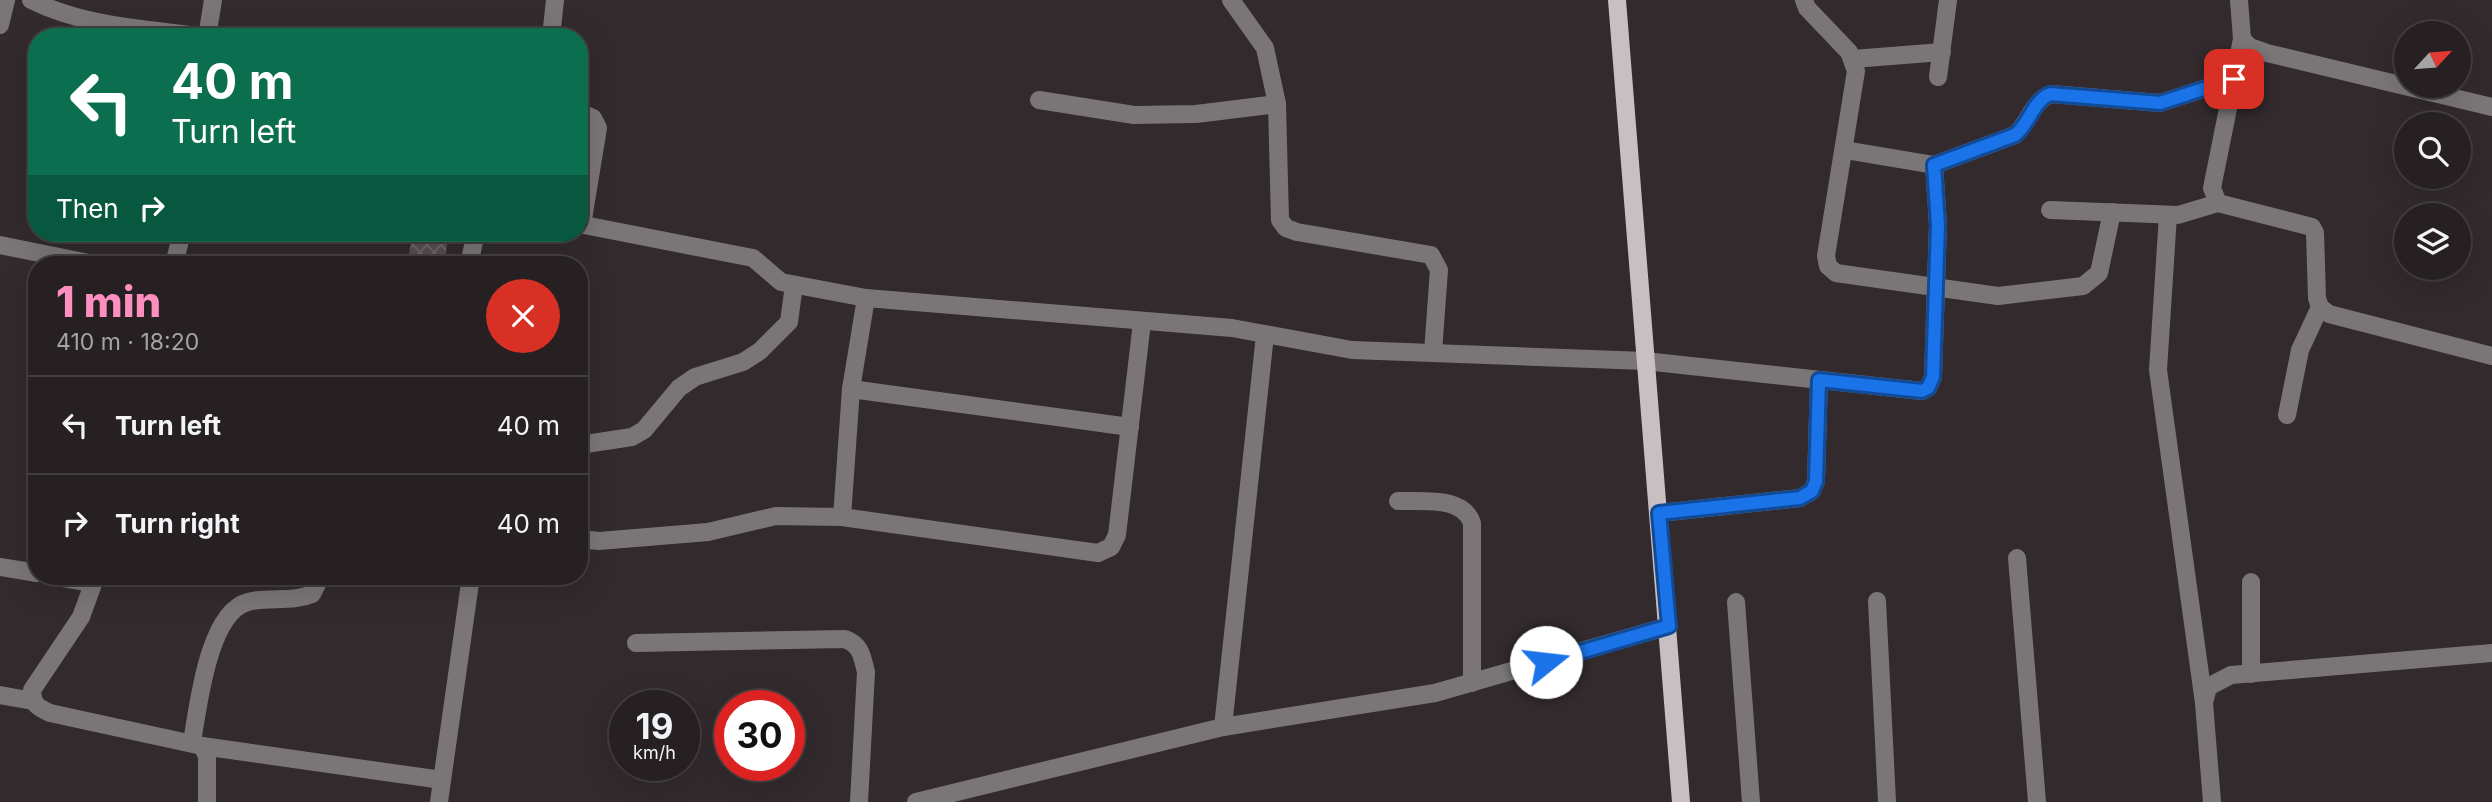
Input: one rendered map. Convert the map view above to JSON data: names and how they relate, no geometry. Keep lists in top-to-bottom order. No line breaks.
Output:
{"north":"top right","page":{"turn":["40 m","Turn left"],"then":"Then","heading":["1 min","410 m · 18:20"],"list":[{"name":"Turn left","value":"40 m"},{"name":"Turn right","value":"40 m"}],"speed":"19 km/h","limit":"30"}}
